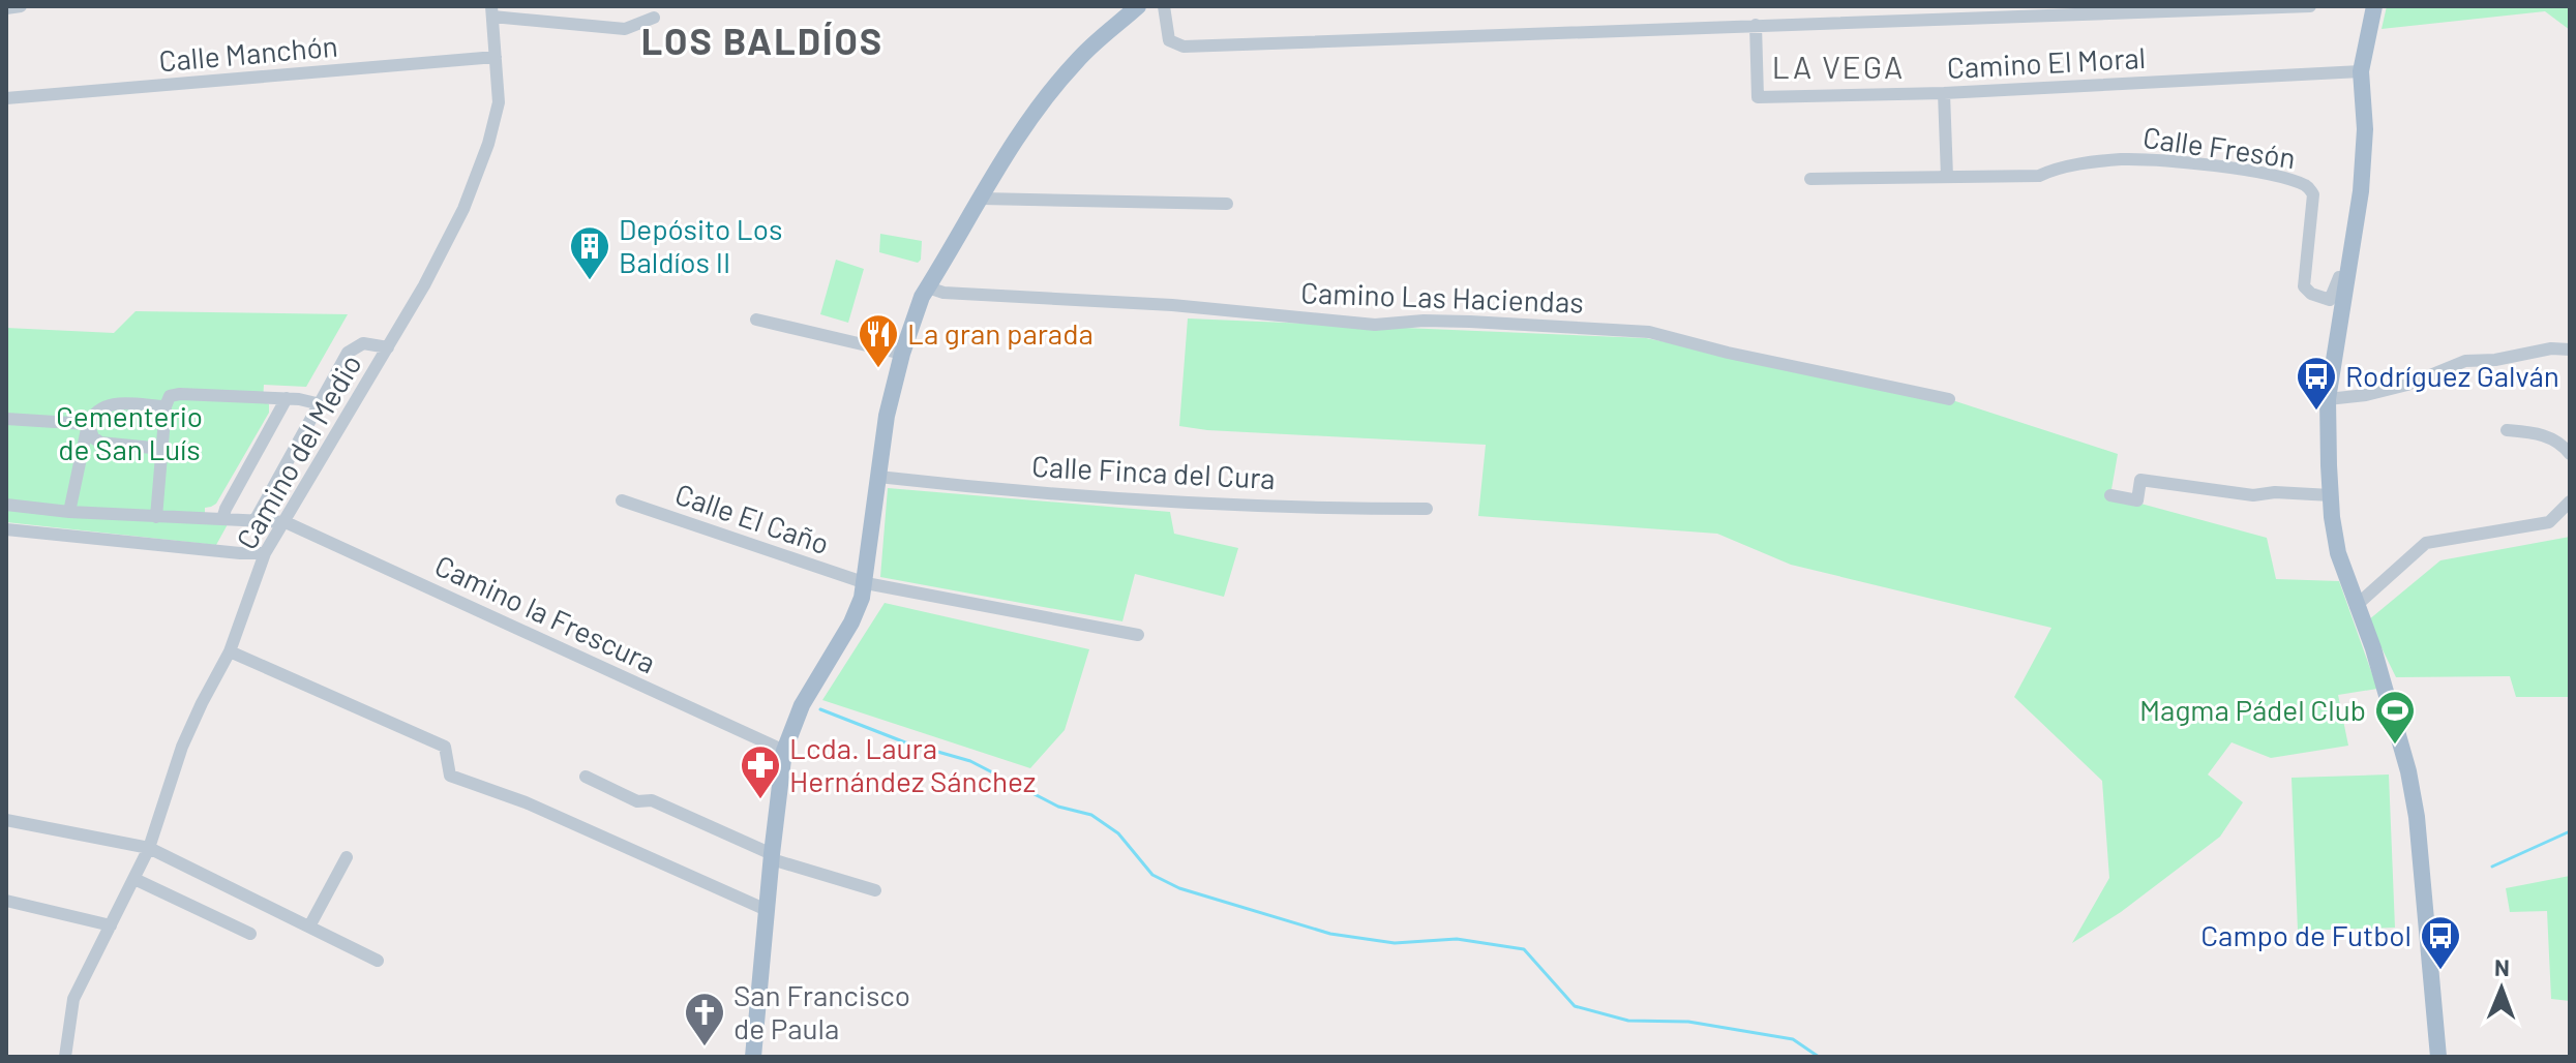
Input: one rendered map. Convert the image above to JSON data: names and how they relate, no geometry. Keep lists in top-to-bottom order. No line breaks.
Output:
{"streets":{"street":["Calle Manchón","Camino El Moral","Calle Fresón","Camino Las Haciendas","Camino del Medio","Calle Finca del Cura","Calle El Caño","Camino la Frescura"]},"crossings":[["Calle Manchón","Camino del Medio"],["Camino del Medio","Camino la Frescura"]],"districts":["LOS BALDÍOS","LA VEGA"],"parks":["Cementerio de San Luís"],"places":{"building":["Depósito Los Baldíos II"],"restaurant":["La gran parada"],"bus stop":["Rodríguez Galván","Campo de Futbol"],"sports":["Magma Pádel Club"],"pharmacy":["Lcda. Laura Hernández Sánchez"],"church":["San Francisco de Paula"]},"north":"top"}
